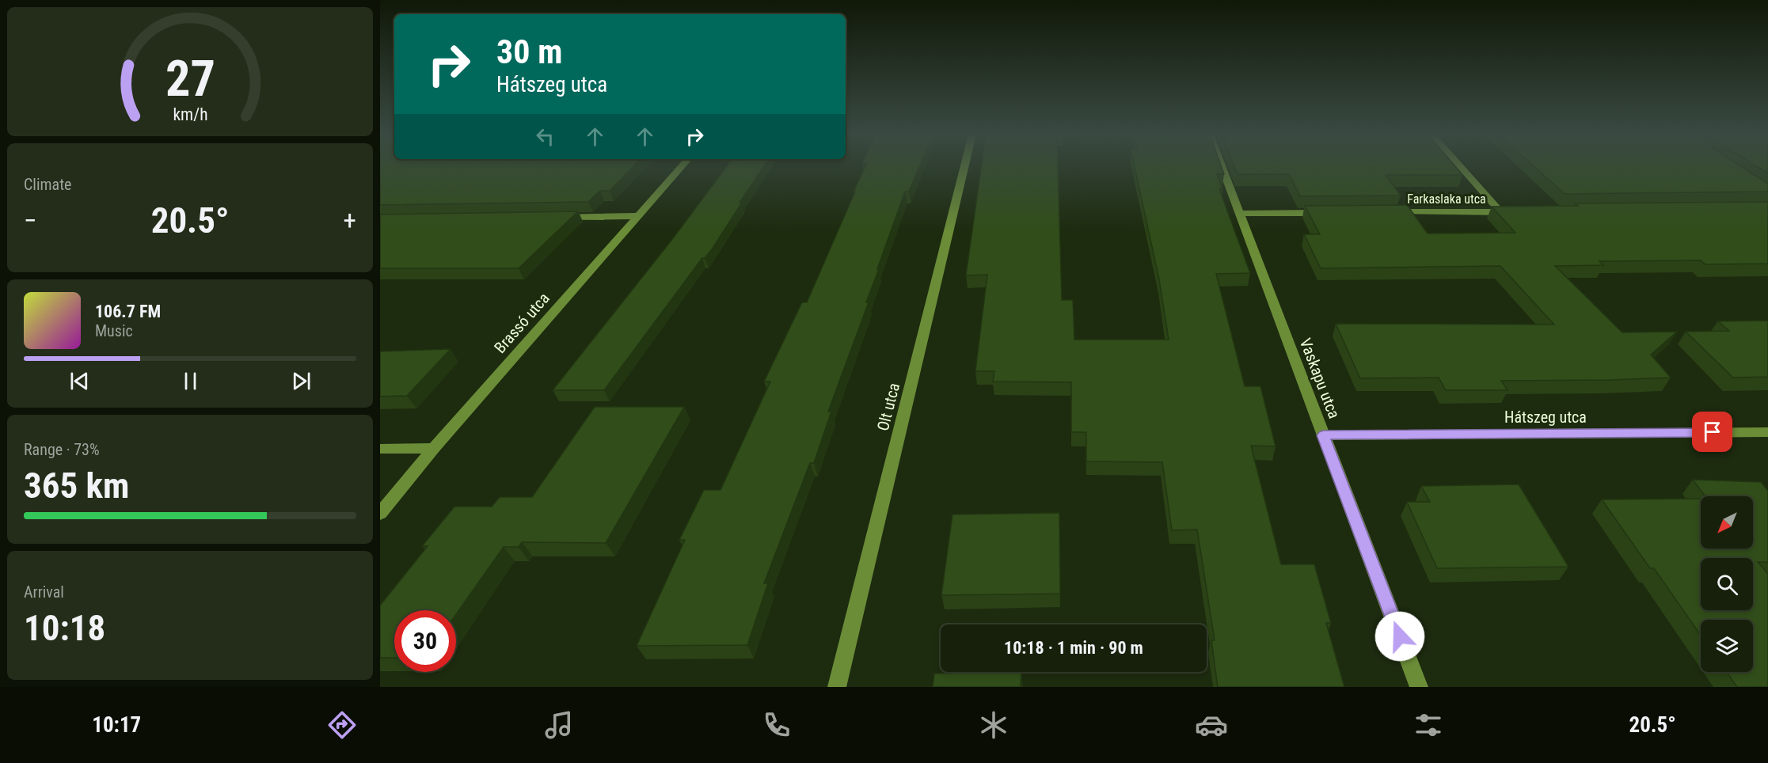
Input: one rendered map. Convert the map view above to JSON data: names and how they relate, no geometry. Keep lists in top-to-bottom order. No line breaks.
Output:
{"streets":{"street":["Farkaslaka utca","Brassó utca","Vaskapu utca","Olt utca","Hátszeg utca"]},"crossings":[["Vaskapu utca","Hátszeg utca"]],"north":"bottom left","page":{"turn":["30 m","Hátszeg utca"],"tile":["Climate",["Range · 73%","365 km"],["Arrival","10:18"]],"heat":["−","20.5°","+"],"song":["106.7 FM","Music"],"limit":"30","trip":"10:18 · 1 min · 90 m","tabs":["10:17","20.5°"],"gauge":["27","km/h"]}}
